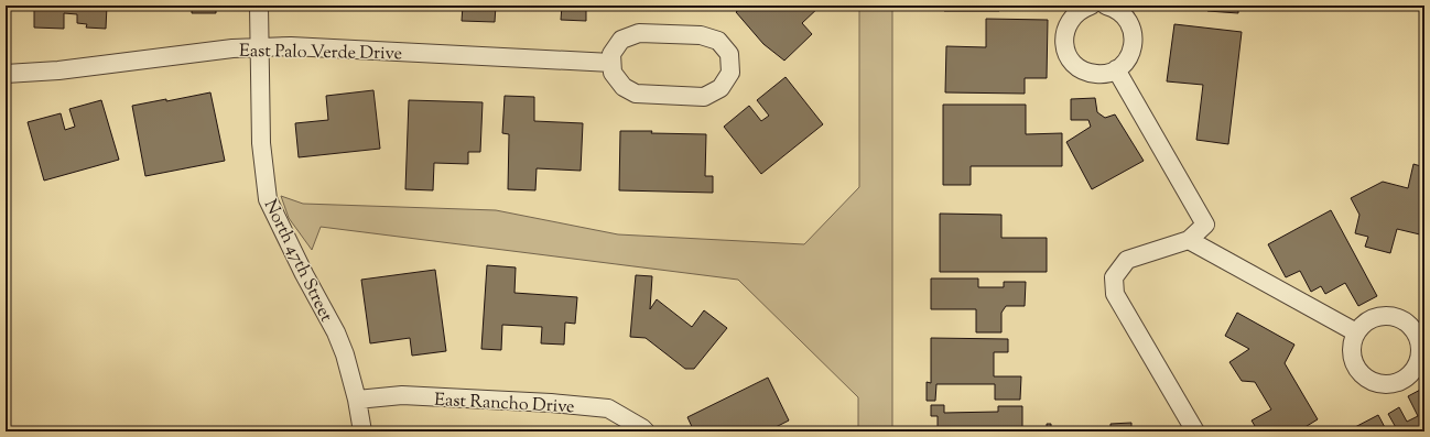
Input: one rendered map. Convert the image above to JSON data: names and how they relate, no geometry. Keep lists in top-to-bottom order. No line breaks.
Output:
{"streets":{"street":["East Palo Verde Drive","North 47th Street","East Rancho Drive"]},"crossings":[["East Palo Verde Drive","North 47th Street"],["North 47th Street","East Rancho Drive"]]}
